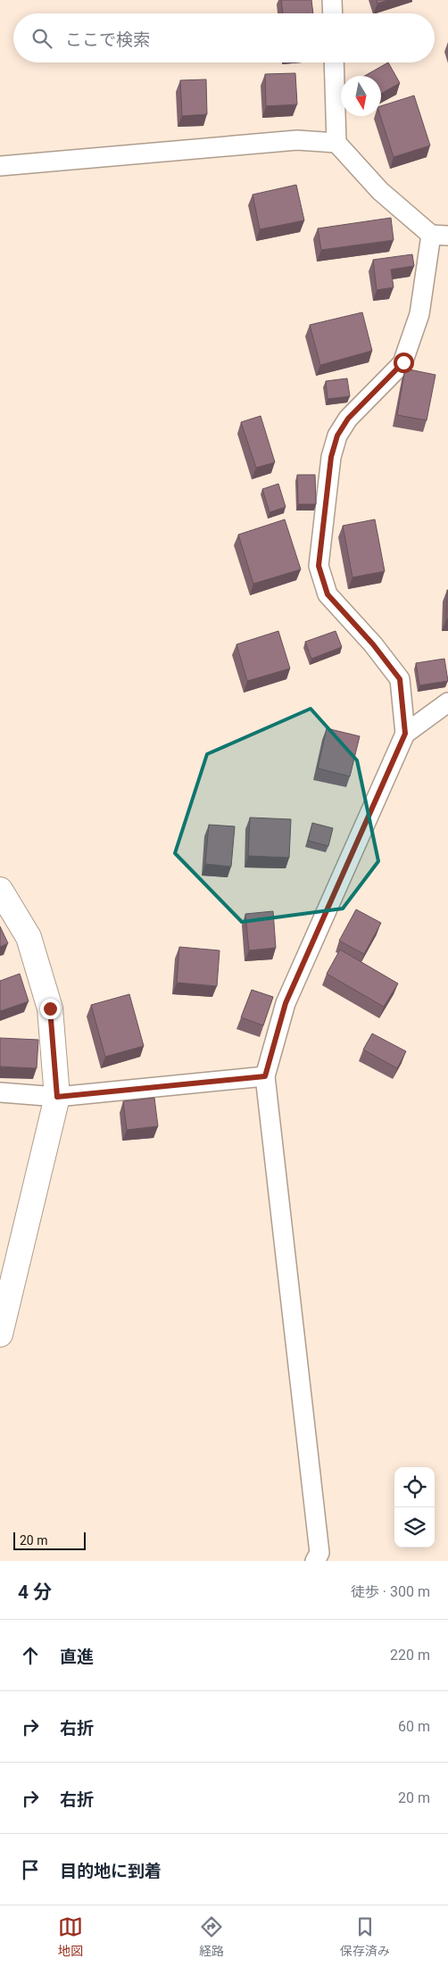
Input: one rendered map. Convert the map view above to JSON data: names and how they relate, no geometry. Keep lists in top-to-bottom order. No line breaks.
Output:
{"scale_bar":"20 m","north":"bottom","page":{"search":"ここで検索","scale":"20 m","heading":["4 分","徒歩 · 300 m"],"list":[["直進","220 m"],["右折","60 m"],["右折","20 m"],"目的地に到着"],"nav":["地図","経路","保存済み"]}}
